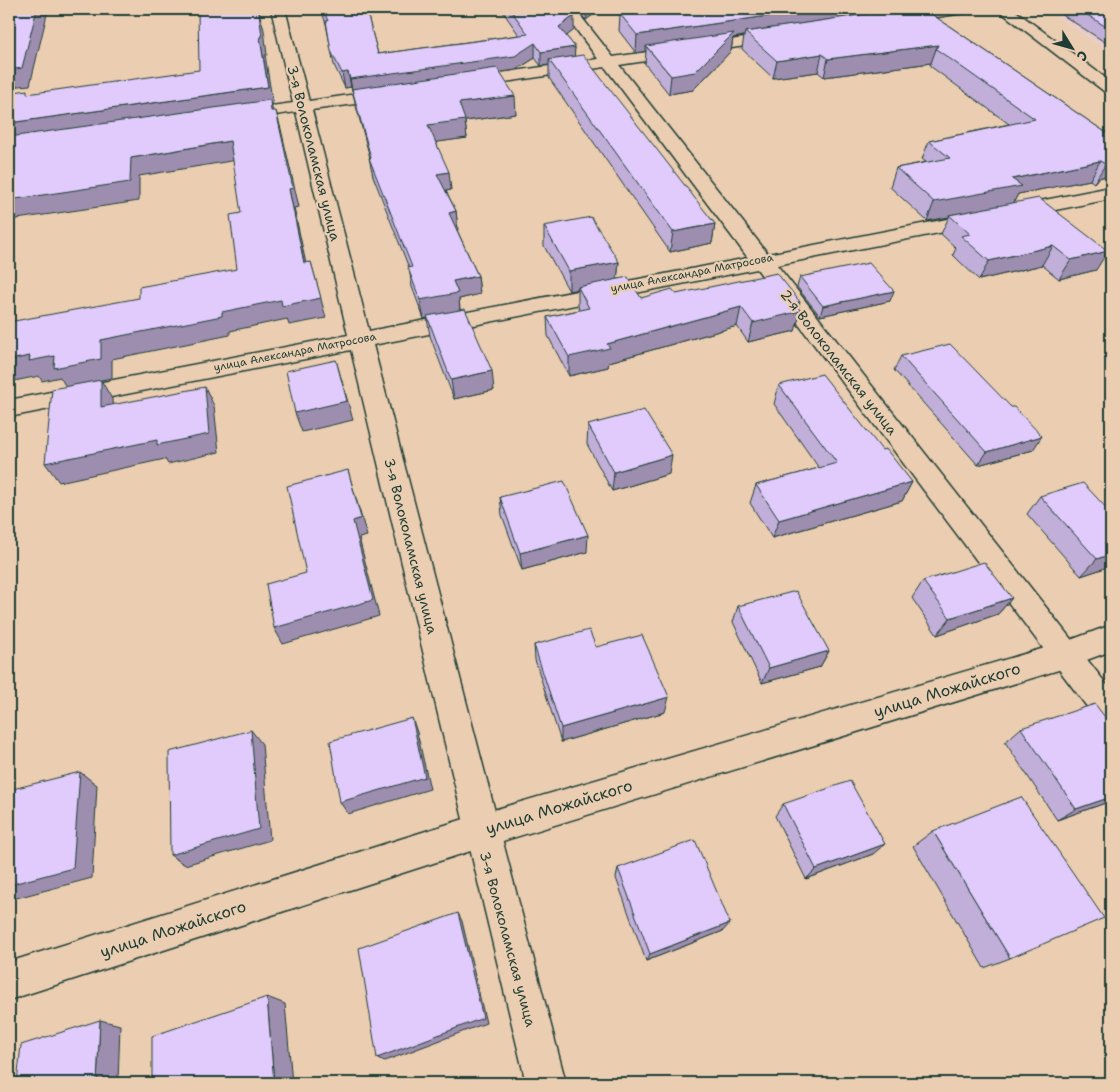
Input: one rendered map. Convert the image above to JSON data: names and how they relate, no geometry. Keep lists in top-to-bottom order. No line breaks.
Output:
{"streets":{"street":["3-я Волоколамская улица","улица Александра Матросова","2-я Волоколамская улица","улица Можайского"]},"crossings":[["3-я Волоколамская улица","улица Александра Матросова"],["3-я Волоколамская улица","улица Можайского"],["улица Александра Матросова","2-я Волоколамская улица"],["2-я Волоколамская улица","улица Можайского"]],"north":"bottom right"}
